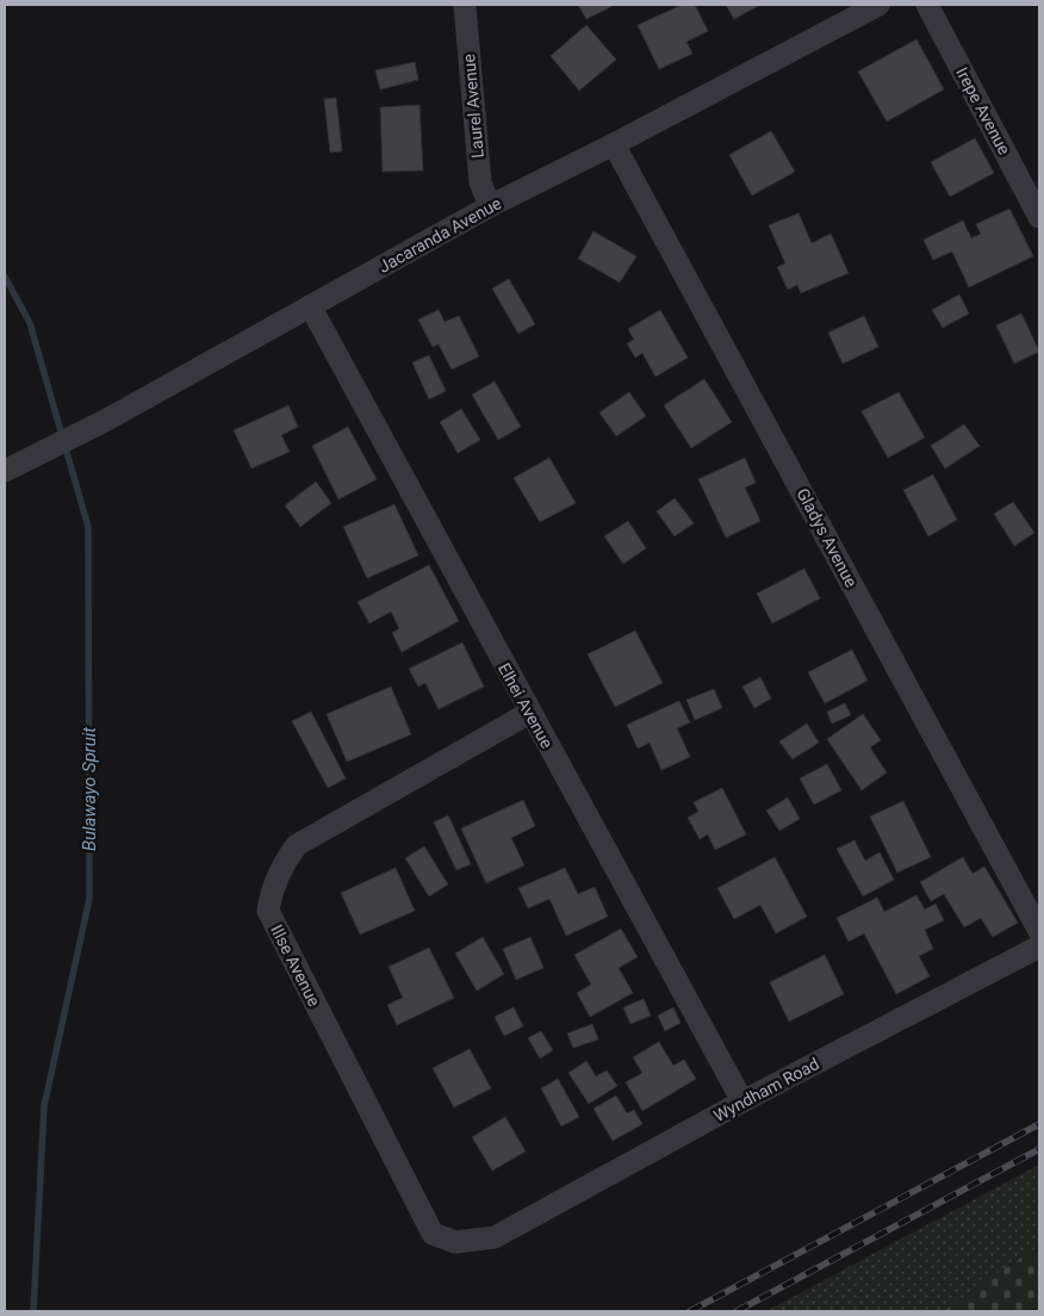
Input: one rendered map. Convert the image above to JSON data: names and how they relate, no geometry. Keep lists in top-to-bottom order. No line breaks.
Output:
{"streets":{"street":["Laurel Avenue","Irepe Avenue","Jacaranda Avenue","Gladys Avenue","Elhei Avenue","Illse Avenue","Wyndham Road"]},"crossings":[["Laurel Avenue","Jacaranda Avenue"],["Jacaranda Avenue","Gladys Avenue"],["Jacaranda Avenue","Elhei Avenue"],["Elhei Avenue","Illse Avenue"],["Elhei Avenue","Wyndham Road"],["Illse Avenue","Wyndham Road"]],"water":["Bulawayo Spruit"]}
